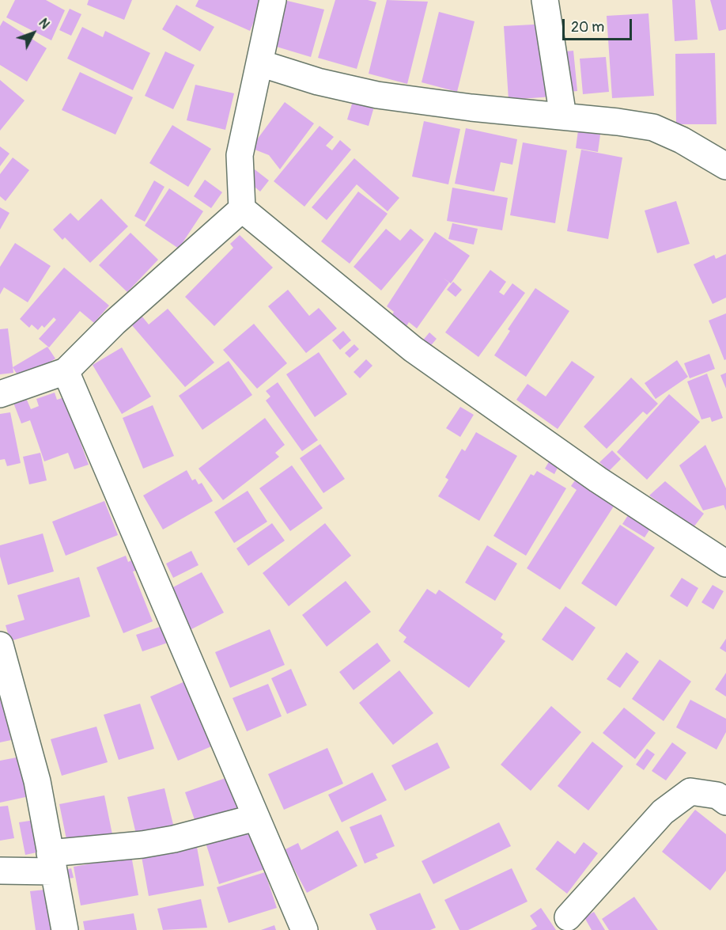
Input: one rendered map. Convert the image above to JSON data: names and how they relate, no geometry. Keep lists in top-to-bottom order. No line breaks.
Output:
{"scale_bar":"20 m","north":"top right"}
